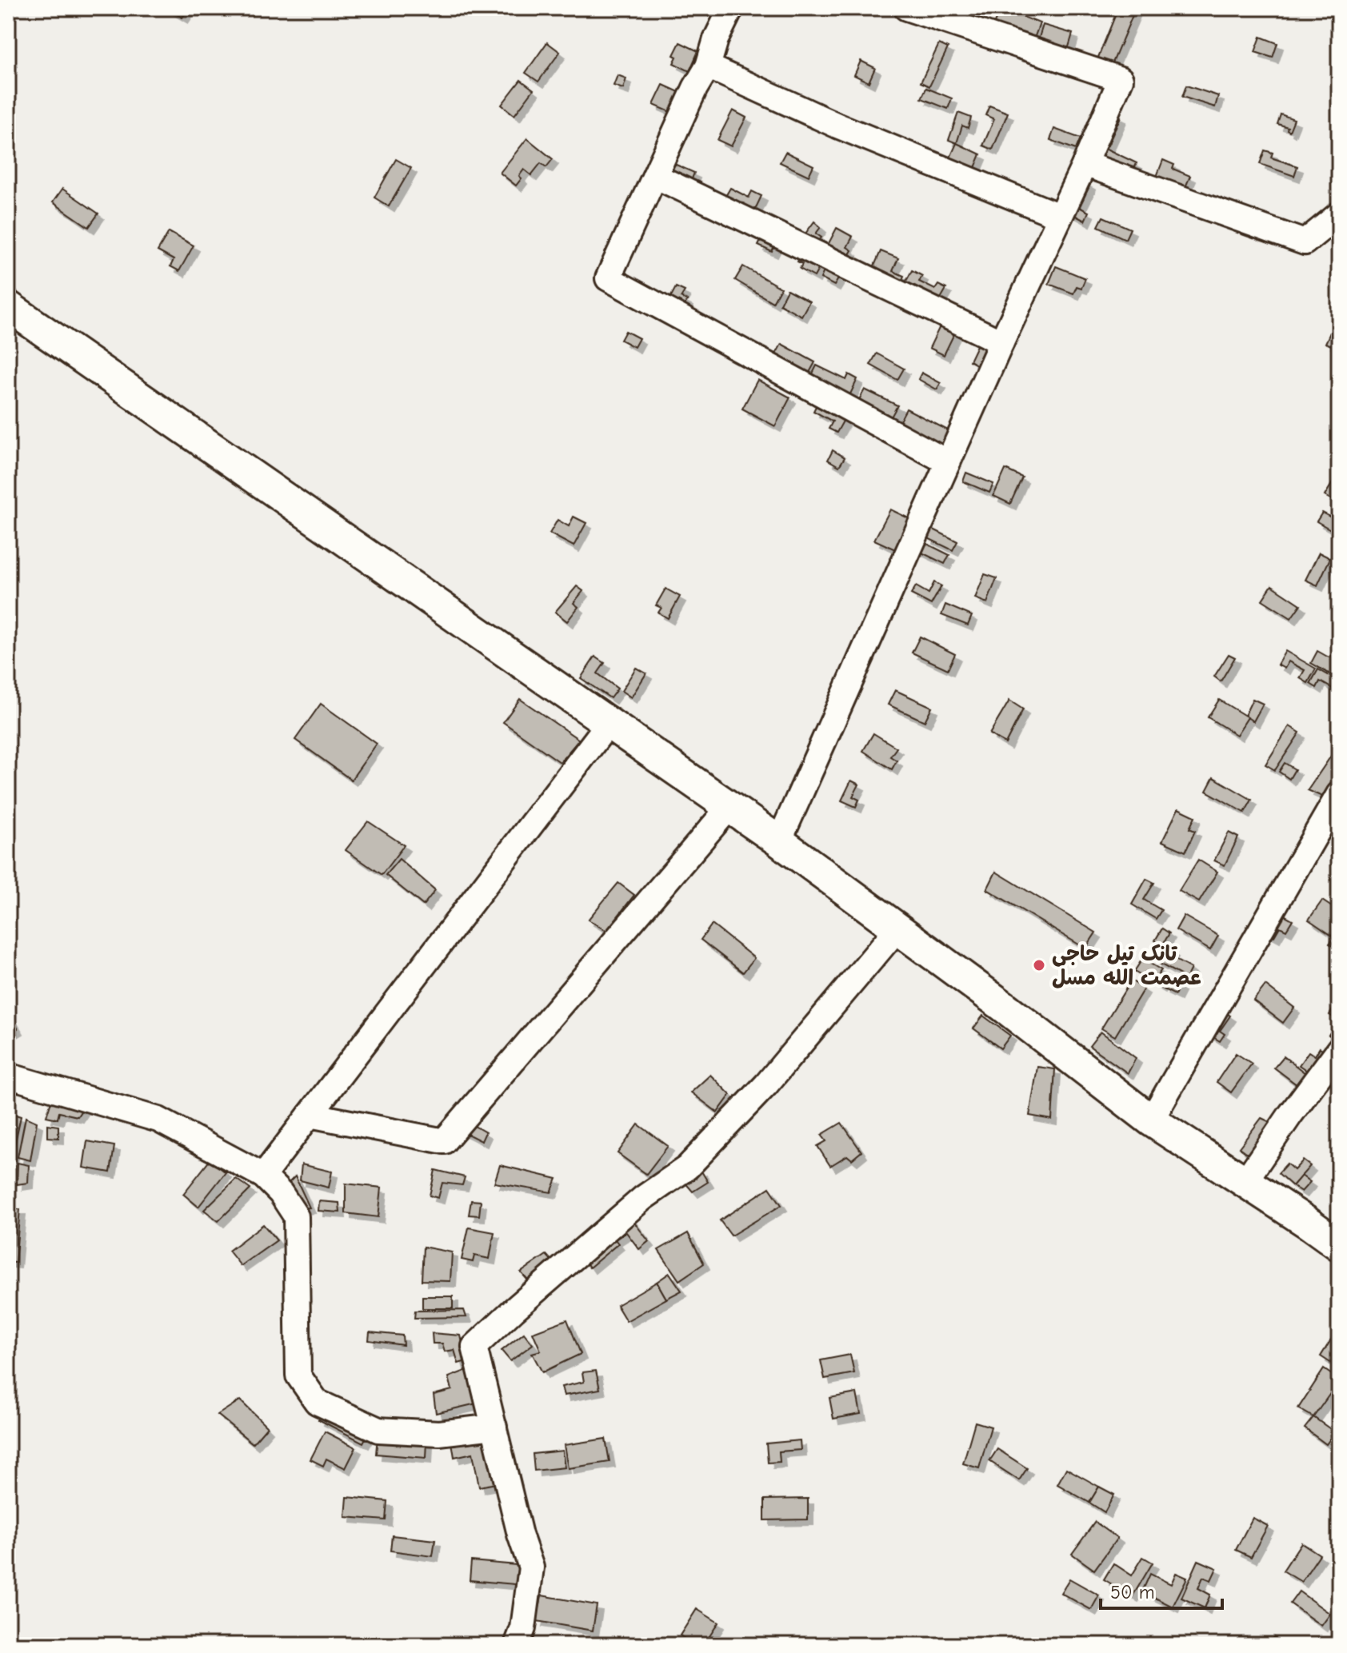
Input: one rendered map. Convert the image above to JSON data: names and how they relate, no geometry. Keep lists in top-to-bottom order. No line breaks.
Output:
{"places":["تانک تیل حاجی عصمت الله مسل"],"scale_bar":"50 m"}
